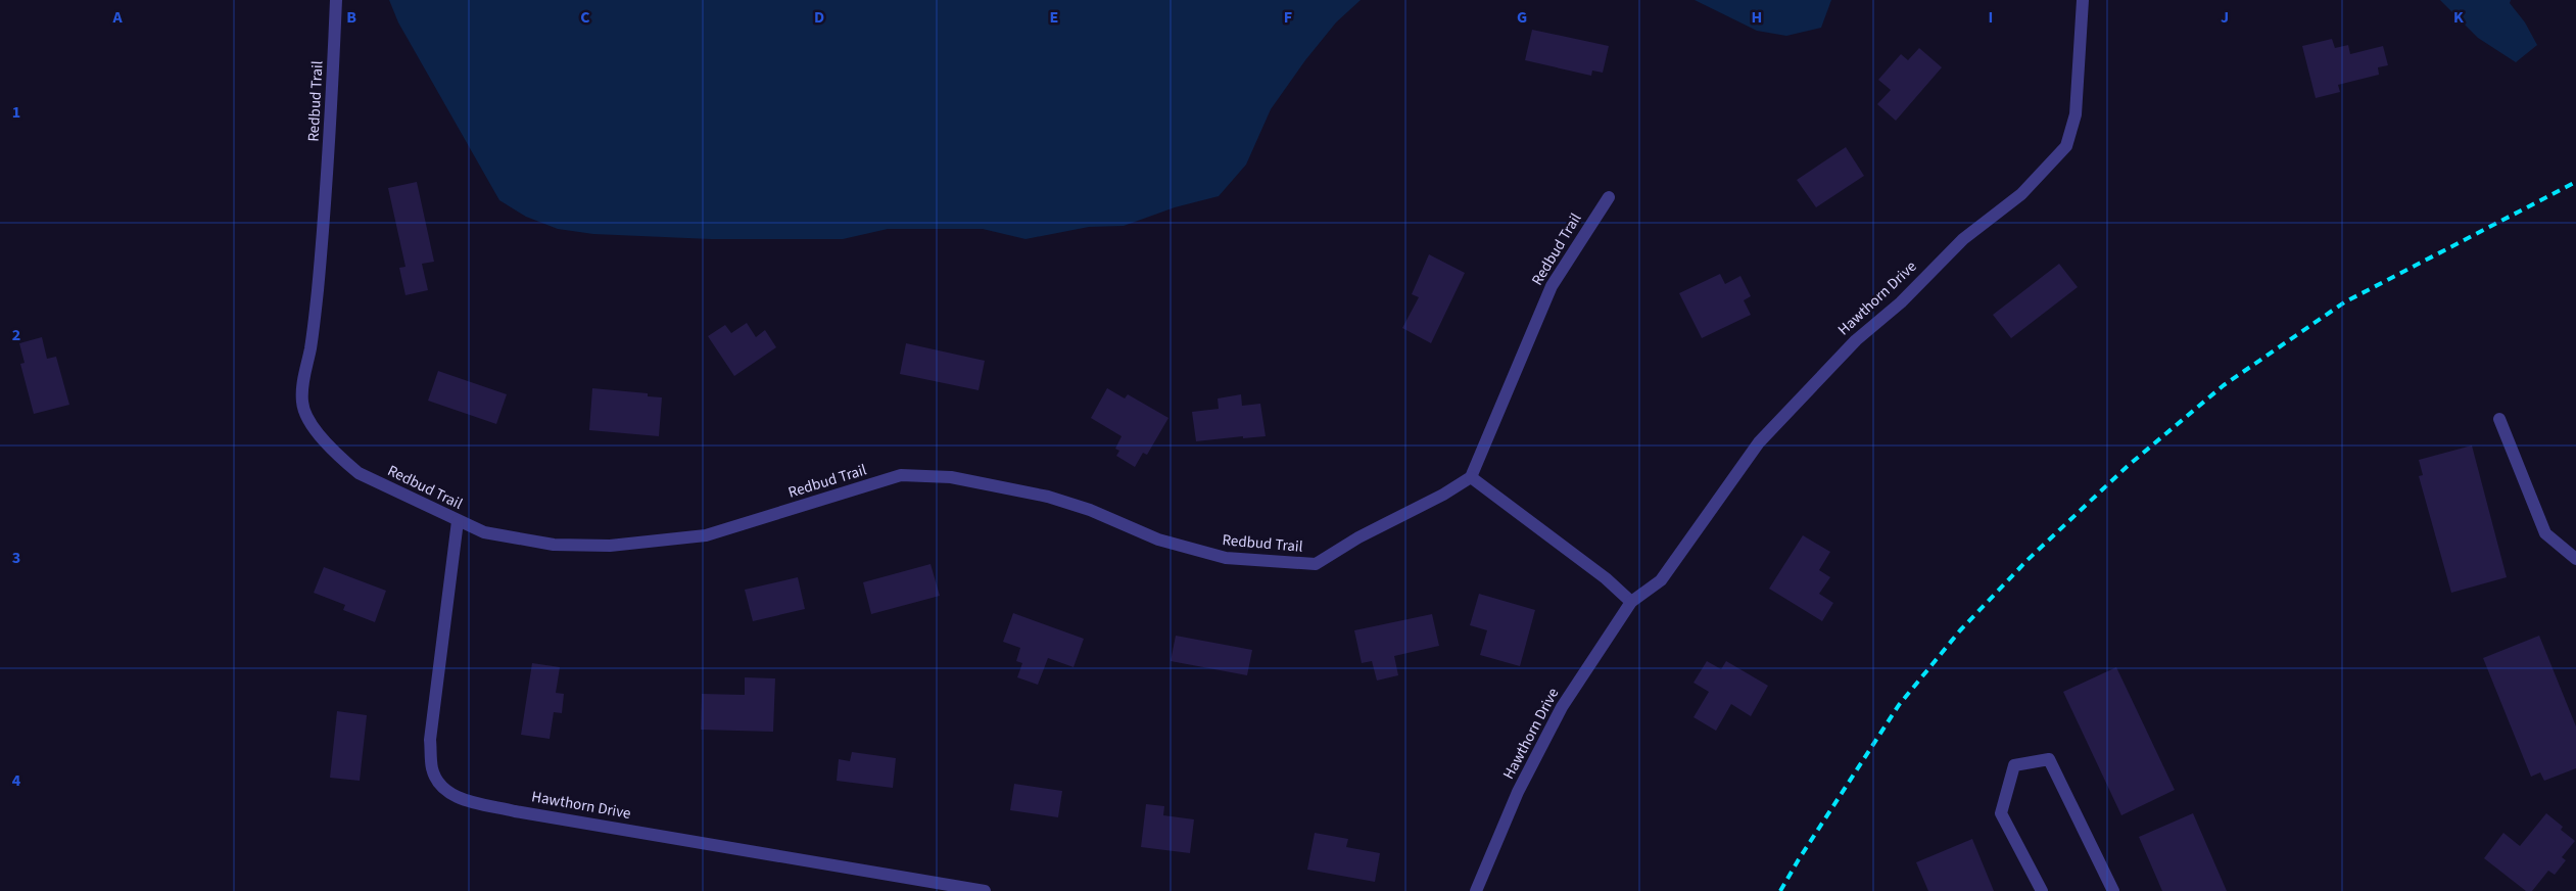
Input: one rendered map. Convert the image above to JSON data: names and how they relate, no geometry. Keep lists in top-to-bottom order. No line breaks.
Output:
{"streets":{"street":["Redbud Trail","Hawthorn Drive"]},"crossings":[["Redbud Trail","Hawthorn Drive"]],"grid":{"columns":["A","B","C","D","E","F","G","H","I","J","K"],"rows":["1","2","3","4"]}}
